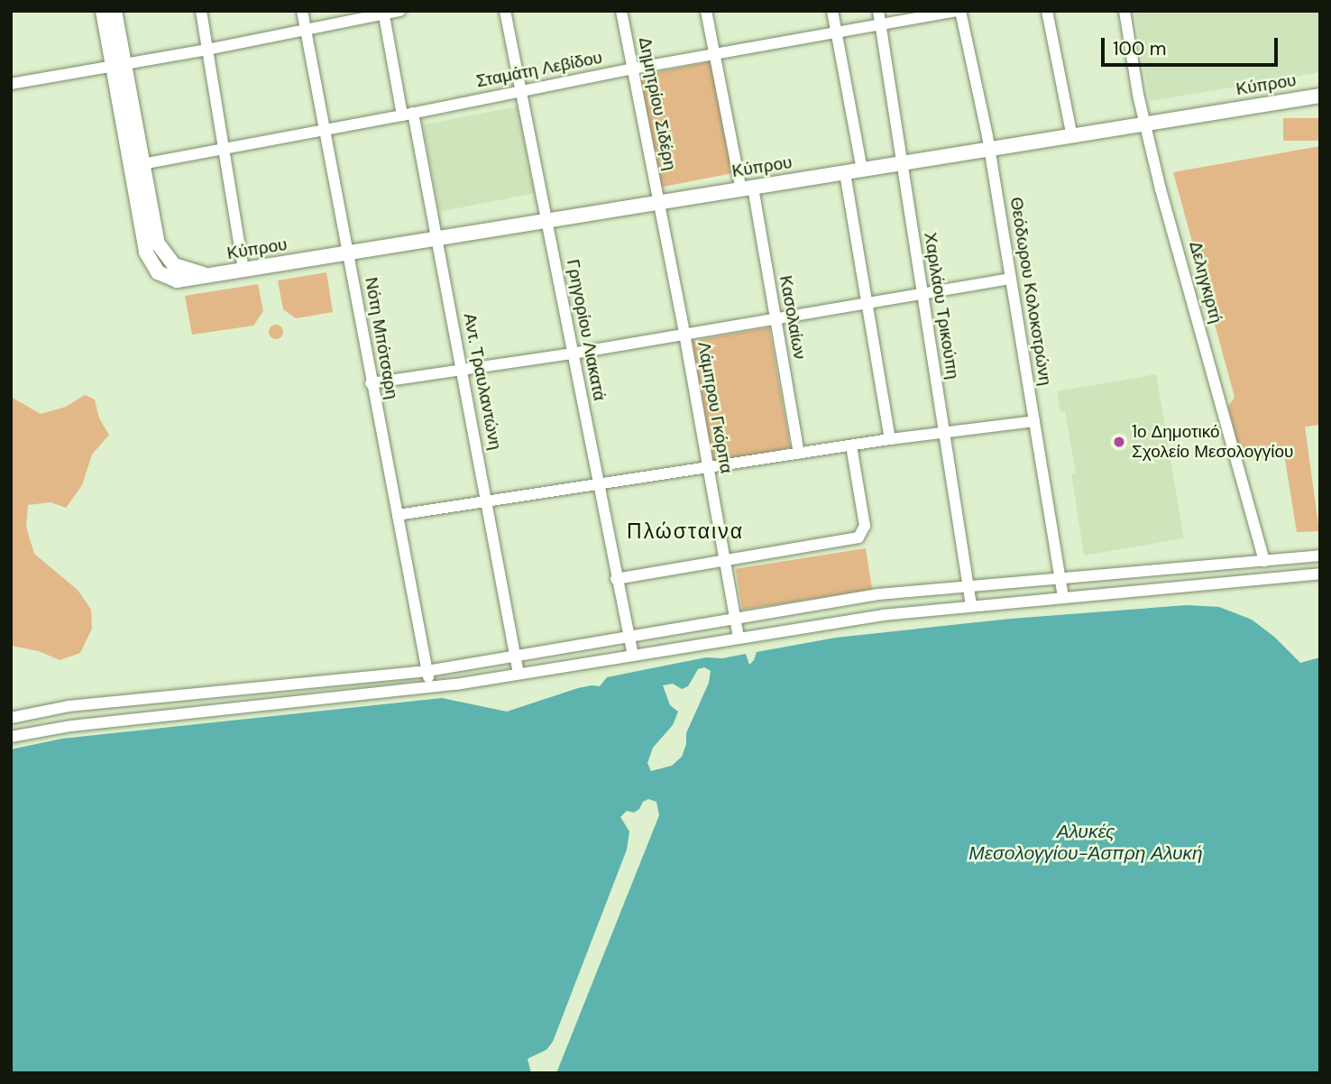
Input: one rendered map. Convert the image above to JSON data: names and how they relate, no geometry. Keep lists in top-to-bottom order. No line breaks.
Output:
{"streets":{"main road":["Κύπρου"],"street":["Σταμάτη Λεβίδου","Δημητρίου Σιδέρη","Δεληγκιρτή","Θεόδωρου Κολοκοτρώνη","Χαριλάου Τρικούπη","Κασολαίων","Γρηγορίου Λιακατά","Νότη Μπότσαρη","Αντ. Τραυλαντώνη","Λάμπρου Γκόρπα"]},"crossings":[["Σταμάτη Λεβίδου","Κύπρου"],["Σταμάτη Λεβίδου","Δημητρίου Σιδέρη"],["Σταμάτη Λεβίδου","Θεόδωρου Κολοκοτρώνη"],["Σταμάτη Λεβίδου","Χαριλάου Τρικούπη"],["Σταμάτη Λεβίδου","Κασολαίων"],["Σταμάτη Λεβίδου","Γρηγορίου Λιακατά"],["Σταμάτη Λεβίδου","Νότη Μπότσαρη"],["Σταμάτη Λεβίδου","Αντ. Τραυλαντώνη"],["Κύπρου","Δημητρίου Σιδέρη"],["Κύπρου","Δεληγκιρτή"],["Κύπρου","Θεόδωρου Κολοκοτρώνη"],["Κύπρου","Χαριλάου Τρικούπη"],["Κύπρου","Κασολαίων"],["Κύπρου","Γρηγορίου Λιακατά"],["Κύπρου","Νότη Μπότσαρη"],["Κύπρου","Αντ. Τραυλαντώνη"],["Κύπρου","Λάμπρου Γκόρπα"],["Δημητρίου Σιδέρη","Λάμπρου Γκόρπα"]],"districts":["Πλώσταινα"],"water":["Αλυκές Μεσολογγίου-Άσπρη Αλυκή"],"places":["1ο Δημοτικό Σχολείο Μεσολογγίου"],"scale_bar":"100 m"}
